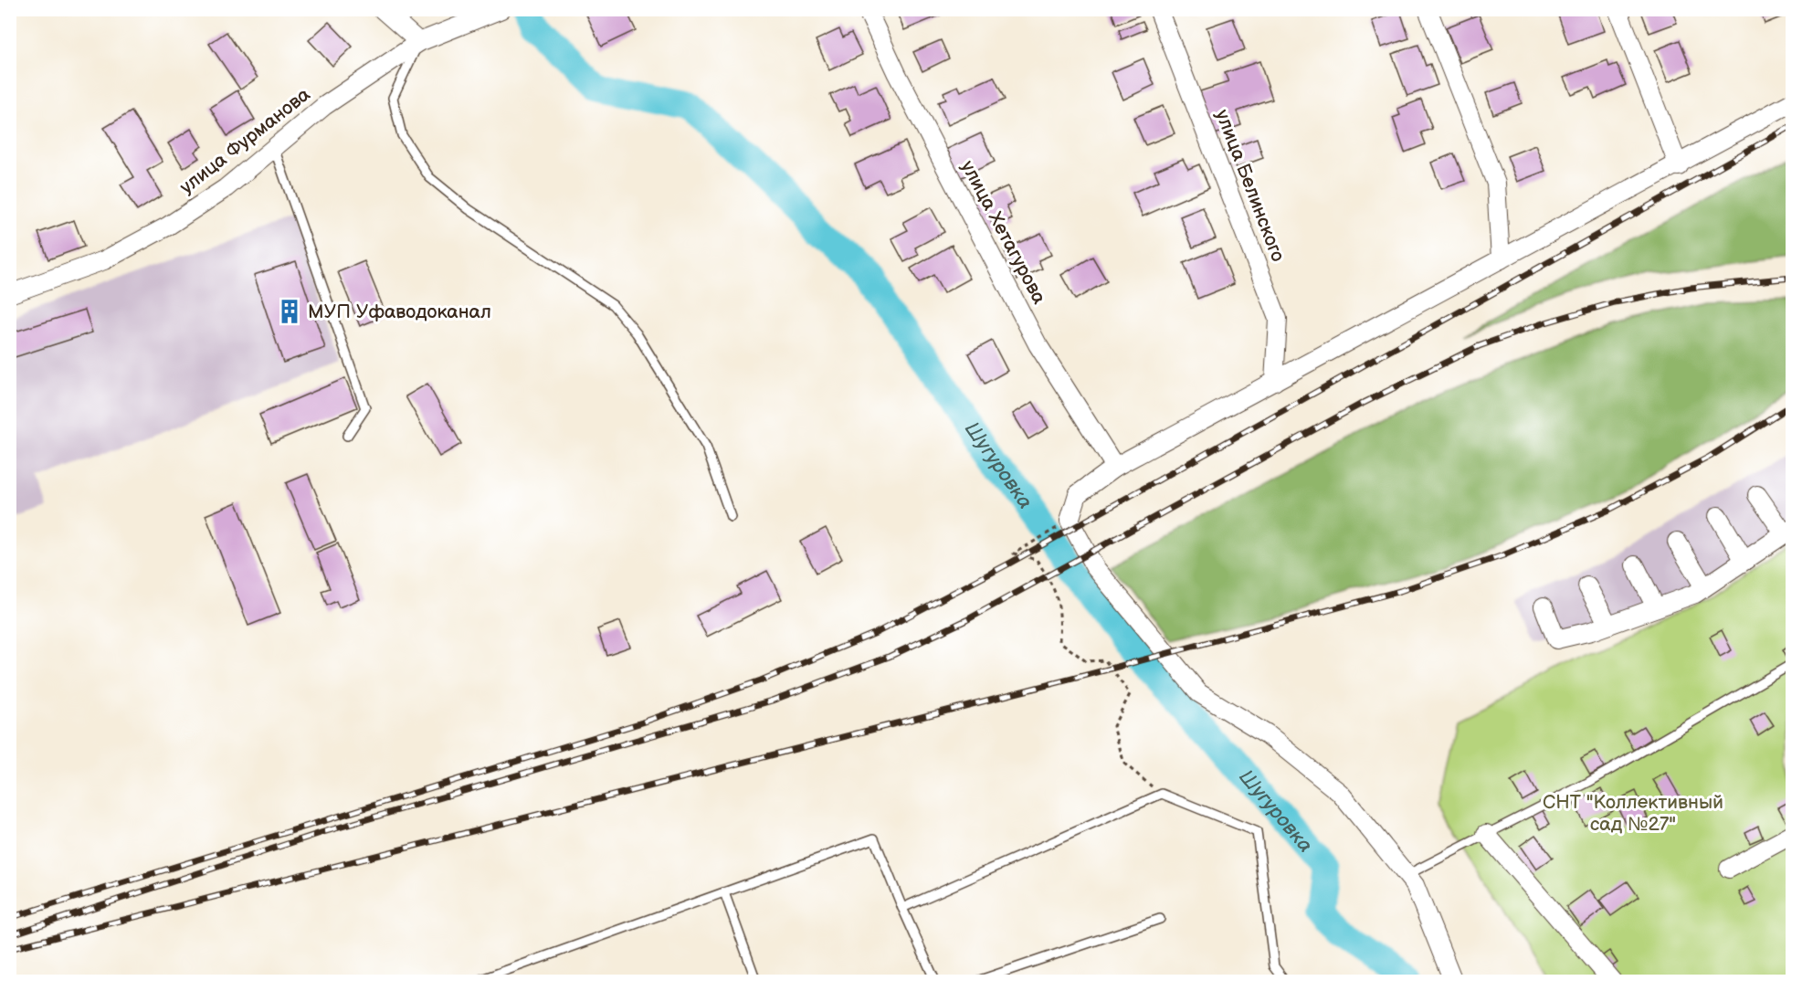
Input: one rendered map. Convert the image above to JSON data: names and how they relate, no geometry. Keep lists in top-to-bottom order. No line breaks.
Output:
{"streets":{"street":["улица Фурманова","улица Белинского","улица Хетагурова"]},"water":["Шугуровка"],"parks":["СНТ \"Коллективный сад №27\""],"places":{"building":["МУП Уфаводоканал"]}}
